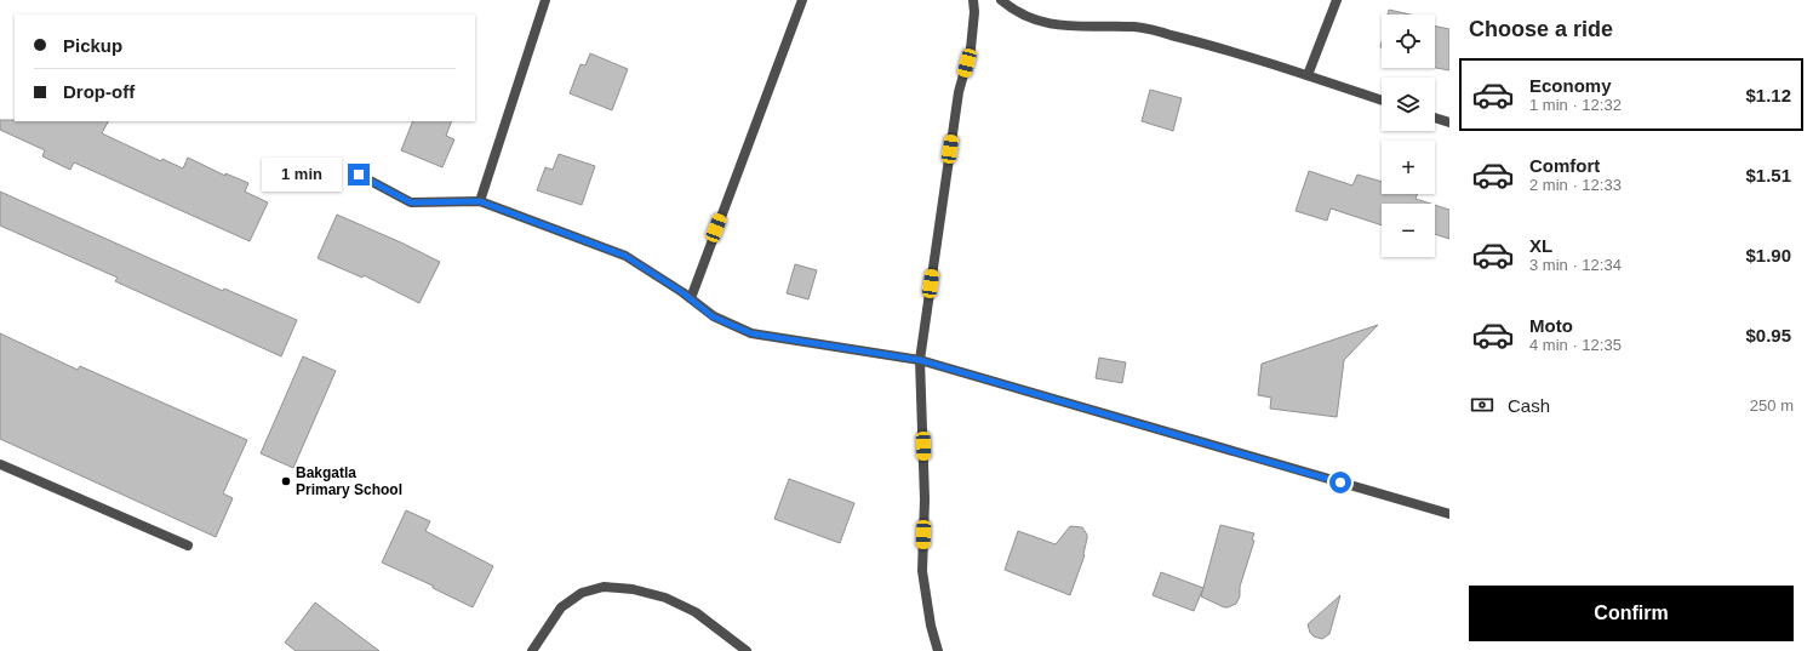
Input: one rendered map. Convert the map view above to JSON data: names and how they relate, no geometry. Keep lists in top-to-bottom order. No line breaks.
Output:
{"places":["Bakgatla Primary School"],"page":{"heading":"Choose a ride","map_buttons":["+","−"],"banner":["Pickup","Drop-off"],"list":[{"name":"Economy","note":"1 min · 12:32","value":"$1.12"},{"name":"Comfort","note":"2 min · 12:33","value":"$1.51"},{"name":"XL","note":"3 min · 12:34","value":"$1.90"},{"name":"Moto","note":"4 min · 12:35","value":"$0.95"}],"bubble":"1 min","pay":["Cash","250 m"],"buttons":"Confirm"}}
